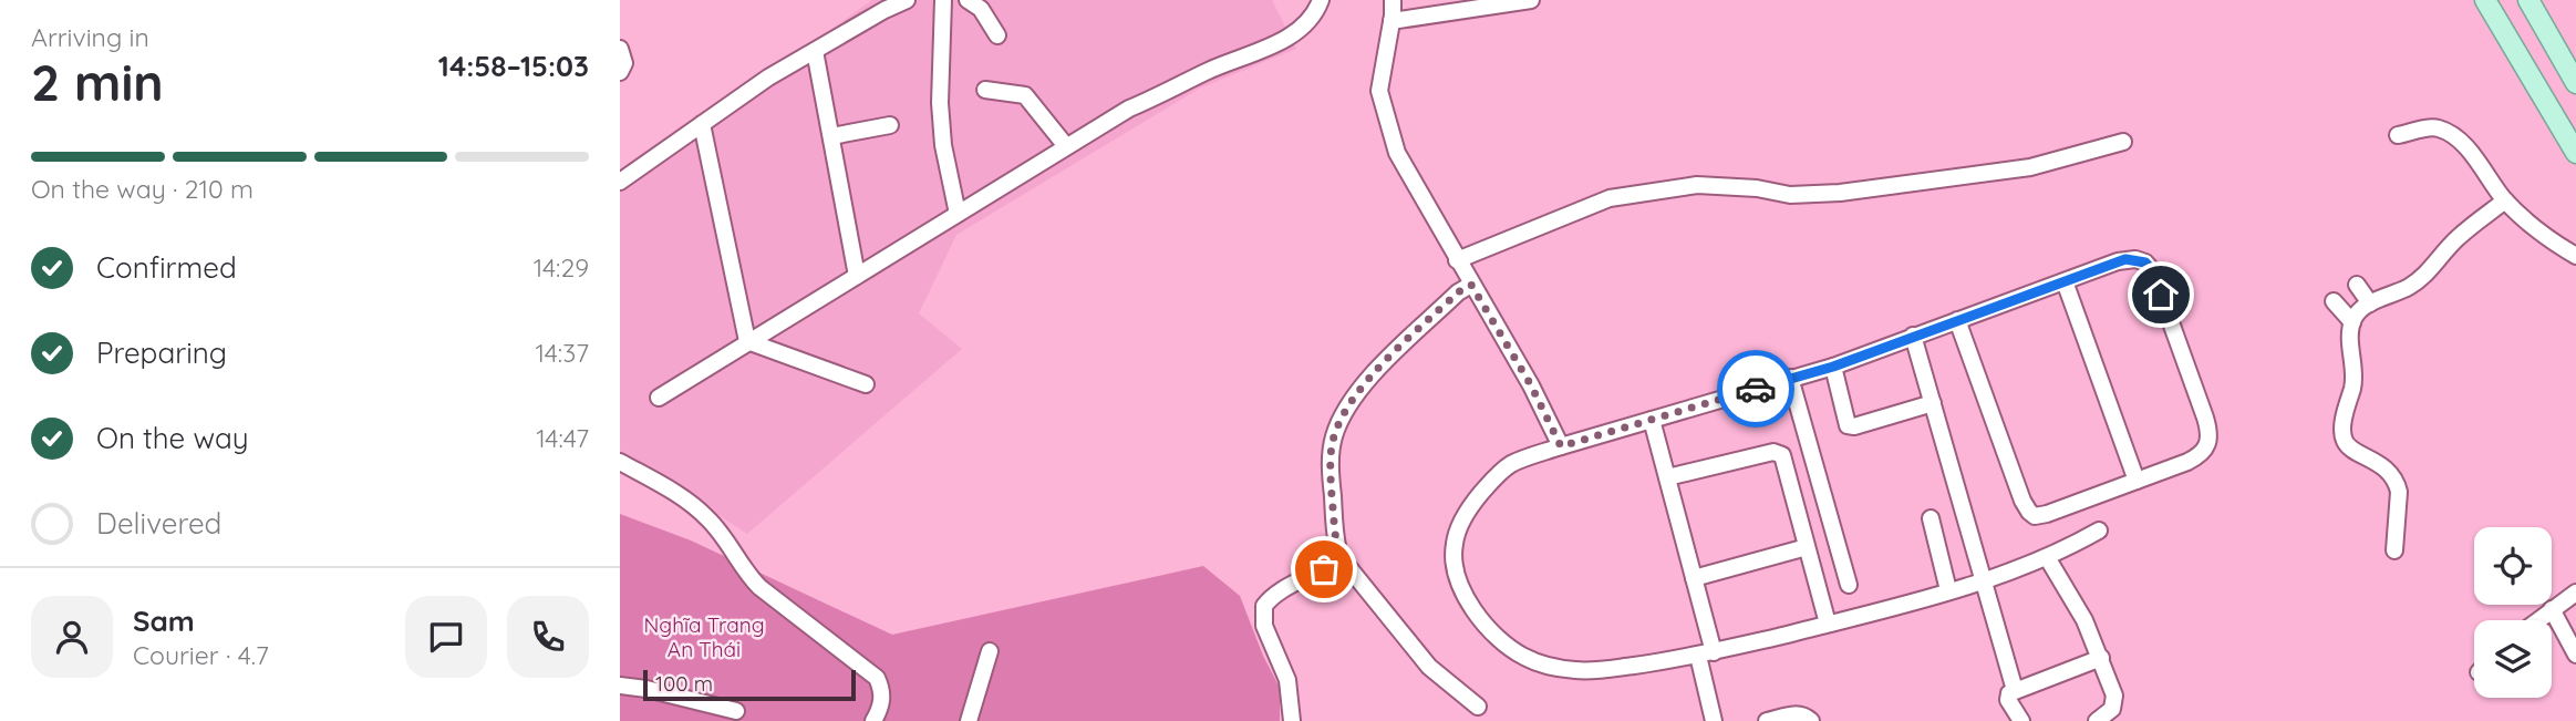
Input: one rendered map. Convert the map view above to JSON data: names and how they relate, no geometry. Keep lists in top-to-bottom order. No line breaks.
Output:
{"parks":["Nghĩa Trang An Thái"],"scale_bar":"100 m","page":{"heading":["2 min","Arriving in","14:58–15:03"],"panel":["Sam","Courier · 4.7"],"bar":"On the way · 210 m","list":[["Confirmed","14:29"],["Preparing","14:37"],["On the way","14:47"],"Delivered"],"scale":"100 m"}}
